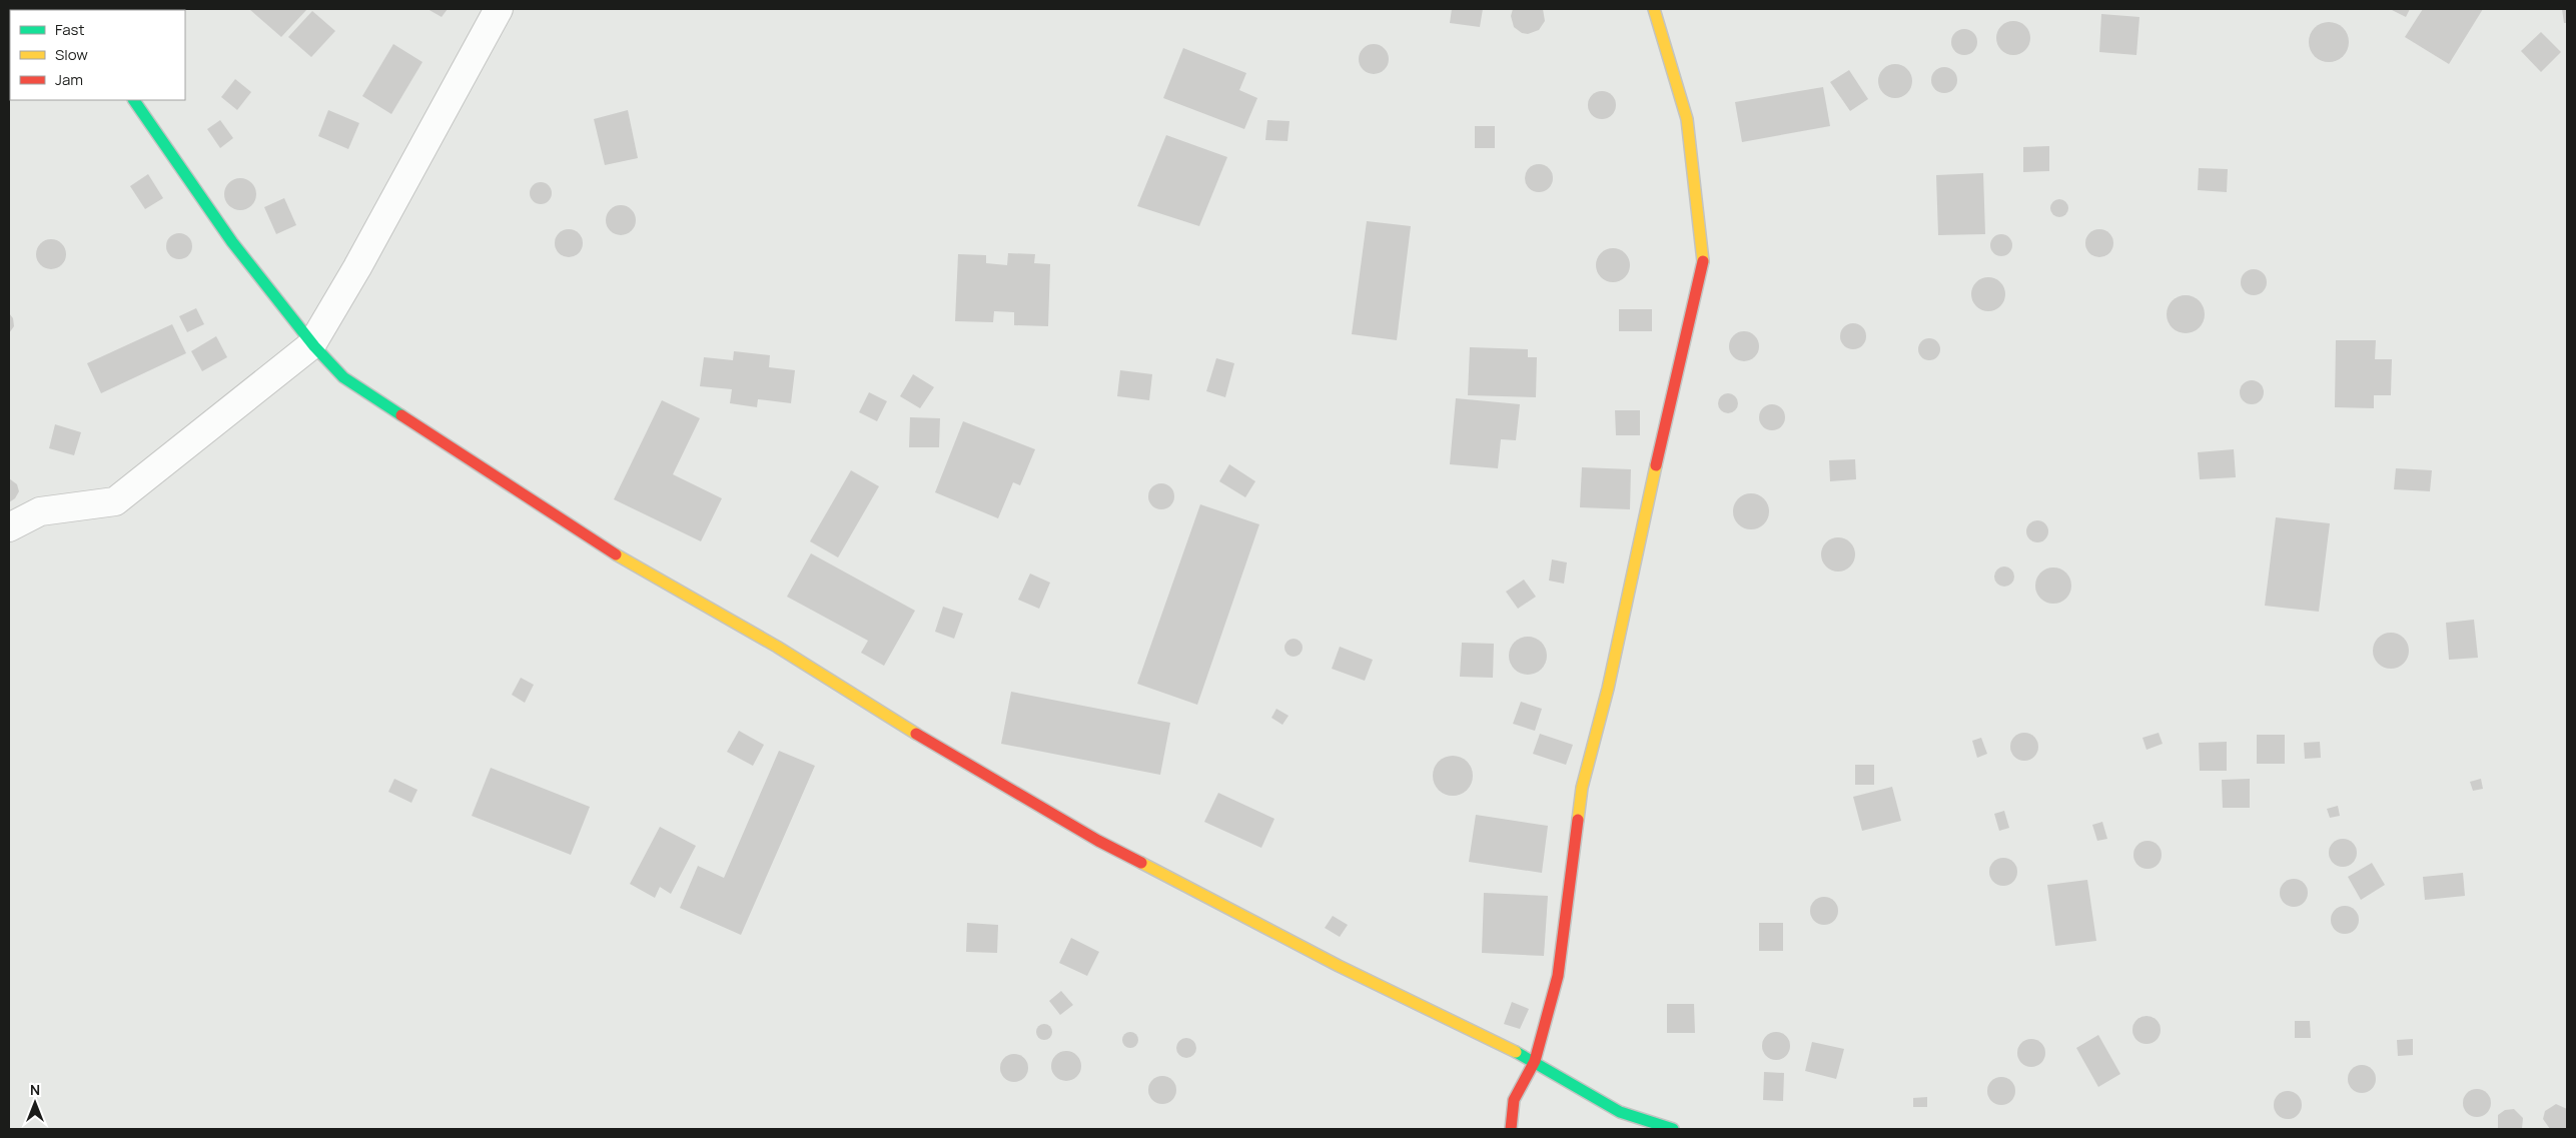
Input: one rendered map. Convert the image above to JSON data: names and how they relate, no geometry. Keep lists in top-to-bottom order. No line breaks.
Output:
{"legend":["Fast","Slow","Jam"],"north":"top"}
